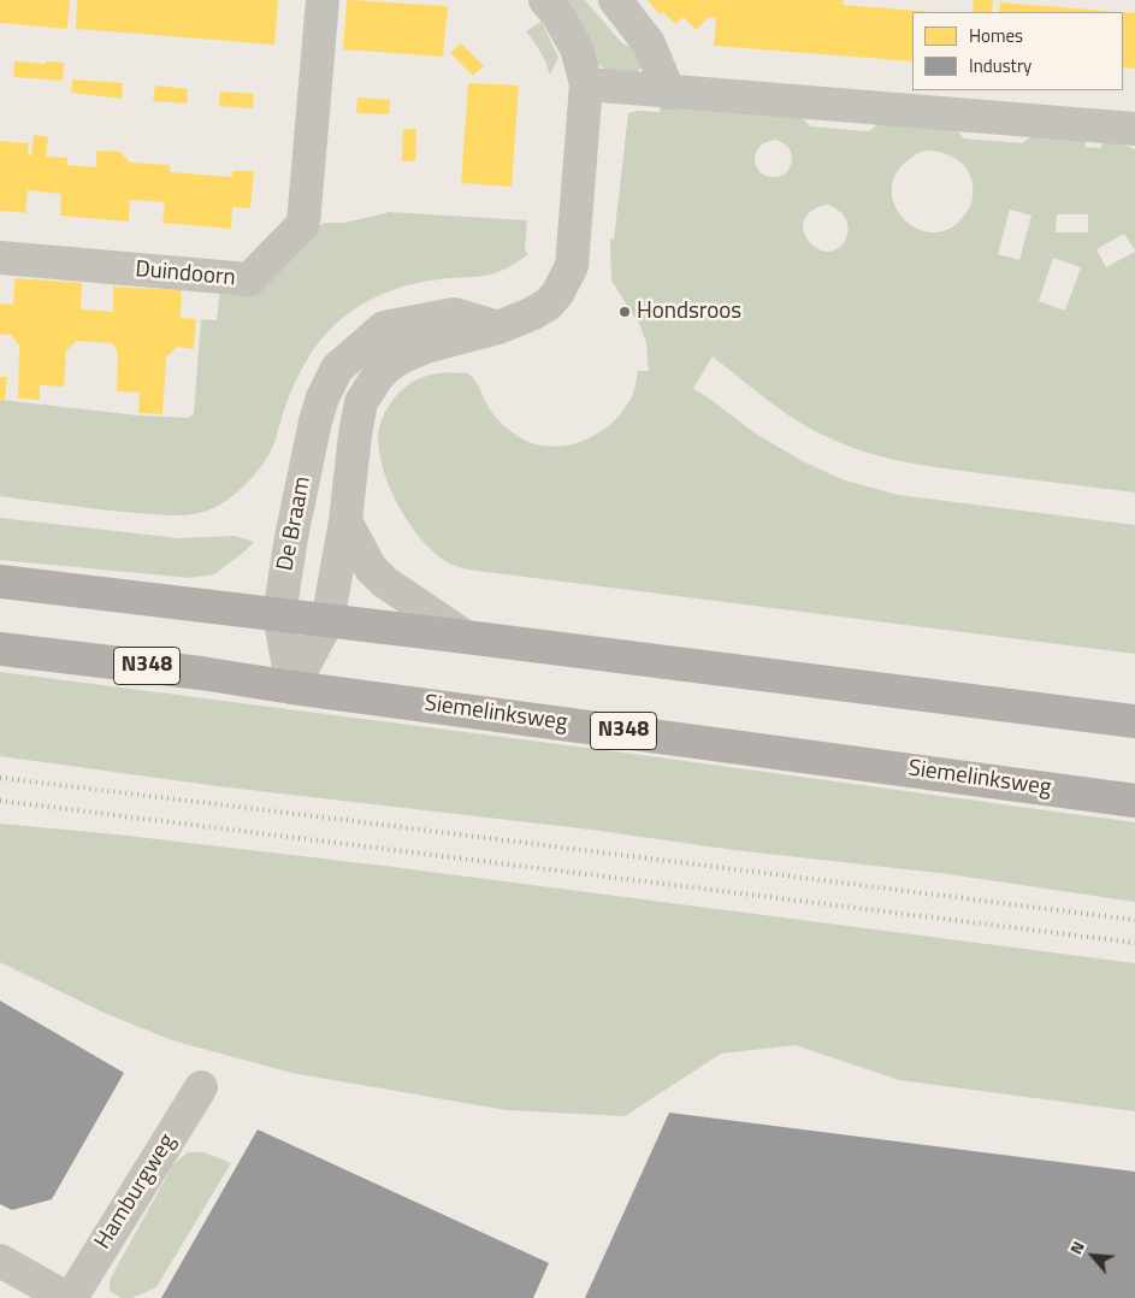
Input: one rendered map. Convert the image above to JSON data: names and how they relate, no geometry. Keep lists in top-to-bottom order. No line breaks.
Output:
{"streets":{"main road":["N348","Siemelinksweg"],"street":["Duindoorn","De Braam","Hamburgweg"]},"crossings":[["De Braam","Siemelinksweg"]],"places":["Hondsroos"],"legend":["Homes","Industry"],"north":"top left"}
